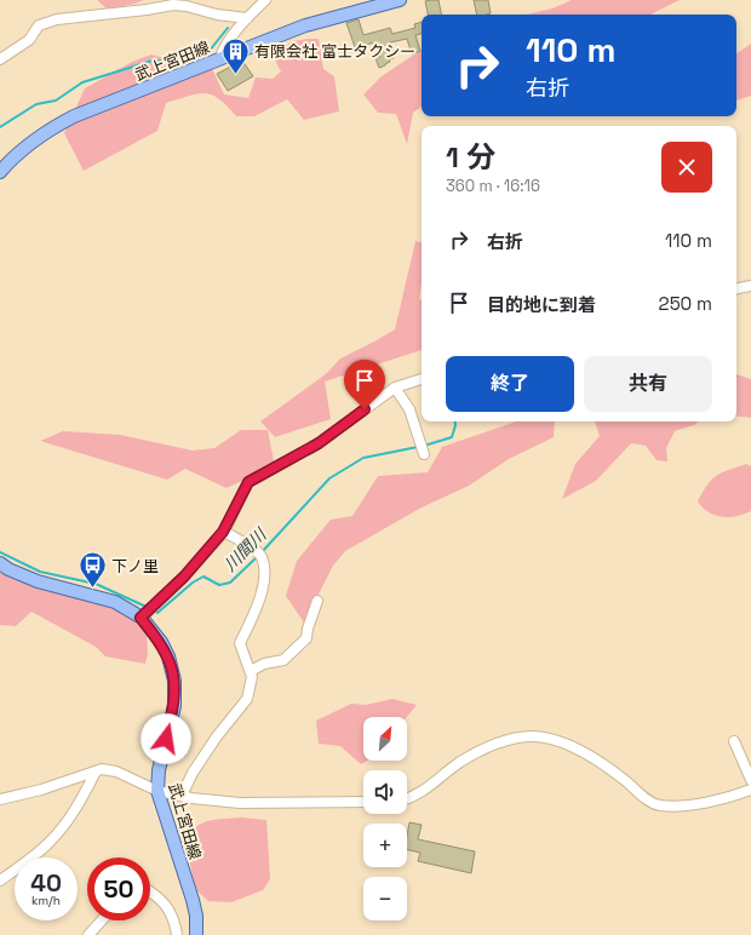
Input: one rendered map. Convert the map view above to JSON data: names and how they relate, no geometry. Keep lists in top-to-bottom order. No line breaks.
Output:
{"streets":{"main road":["武上宮田線"]},"water":["川間川"],"places":{"building":["有限会社 富士タクシー"],"bus stop":["下ノ里"]},"north":"top right","page":{"turn":["110 m","右折"],"heading":["1 分","360 m · 16:16"],"list":[{"name":"右折","value":"110 m"},{"name":"目的地に到着","value":"250 m"}],"buttons":["終了","共有"],"map_buttons":["+","−"],"speed":"40 km/h","limit":"50"}}
